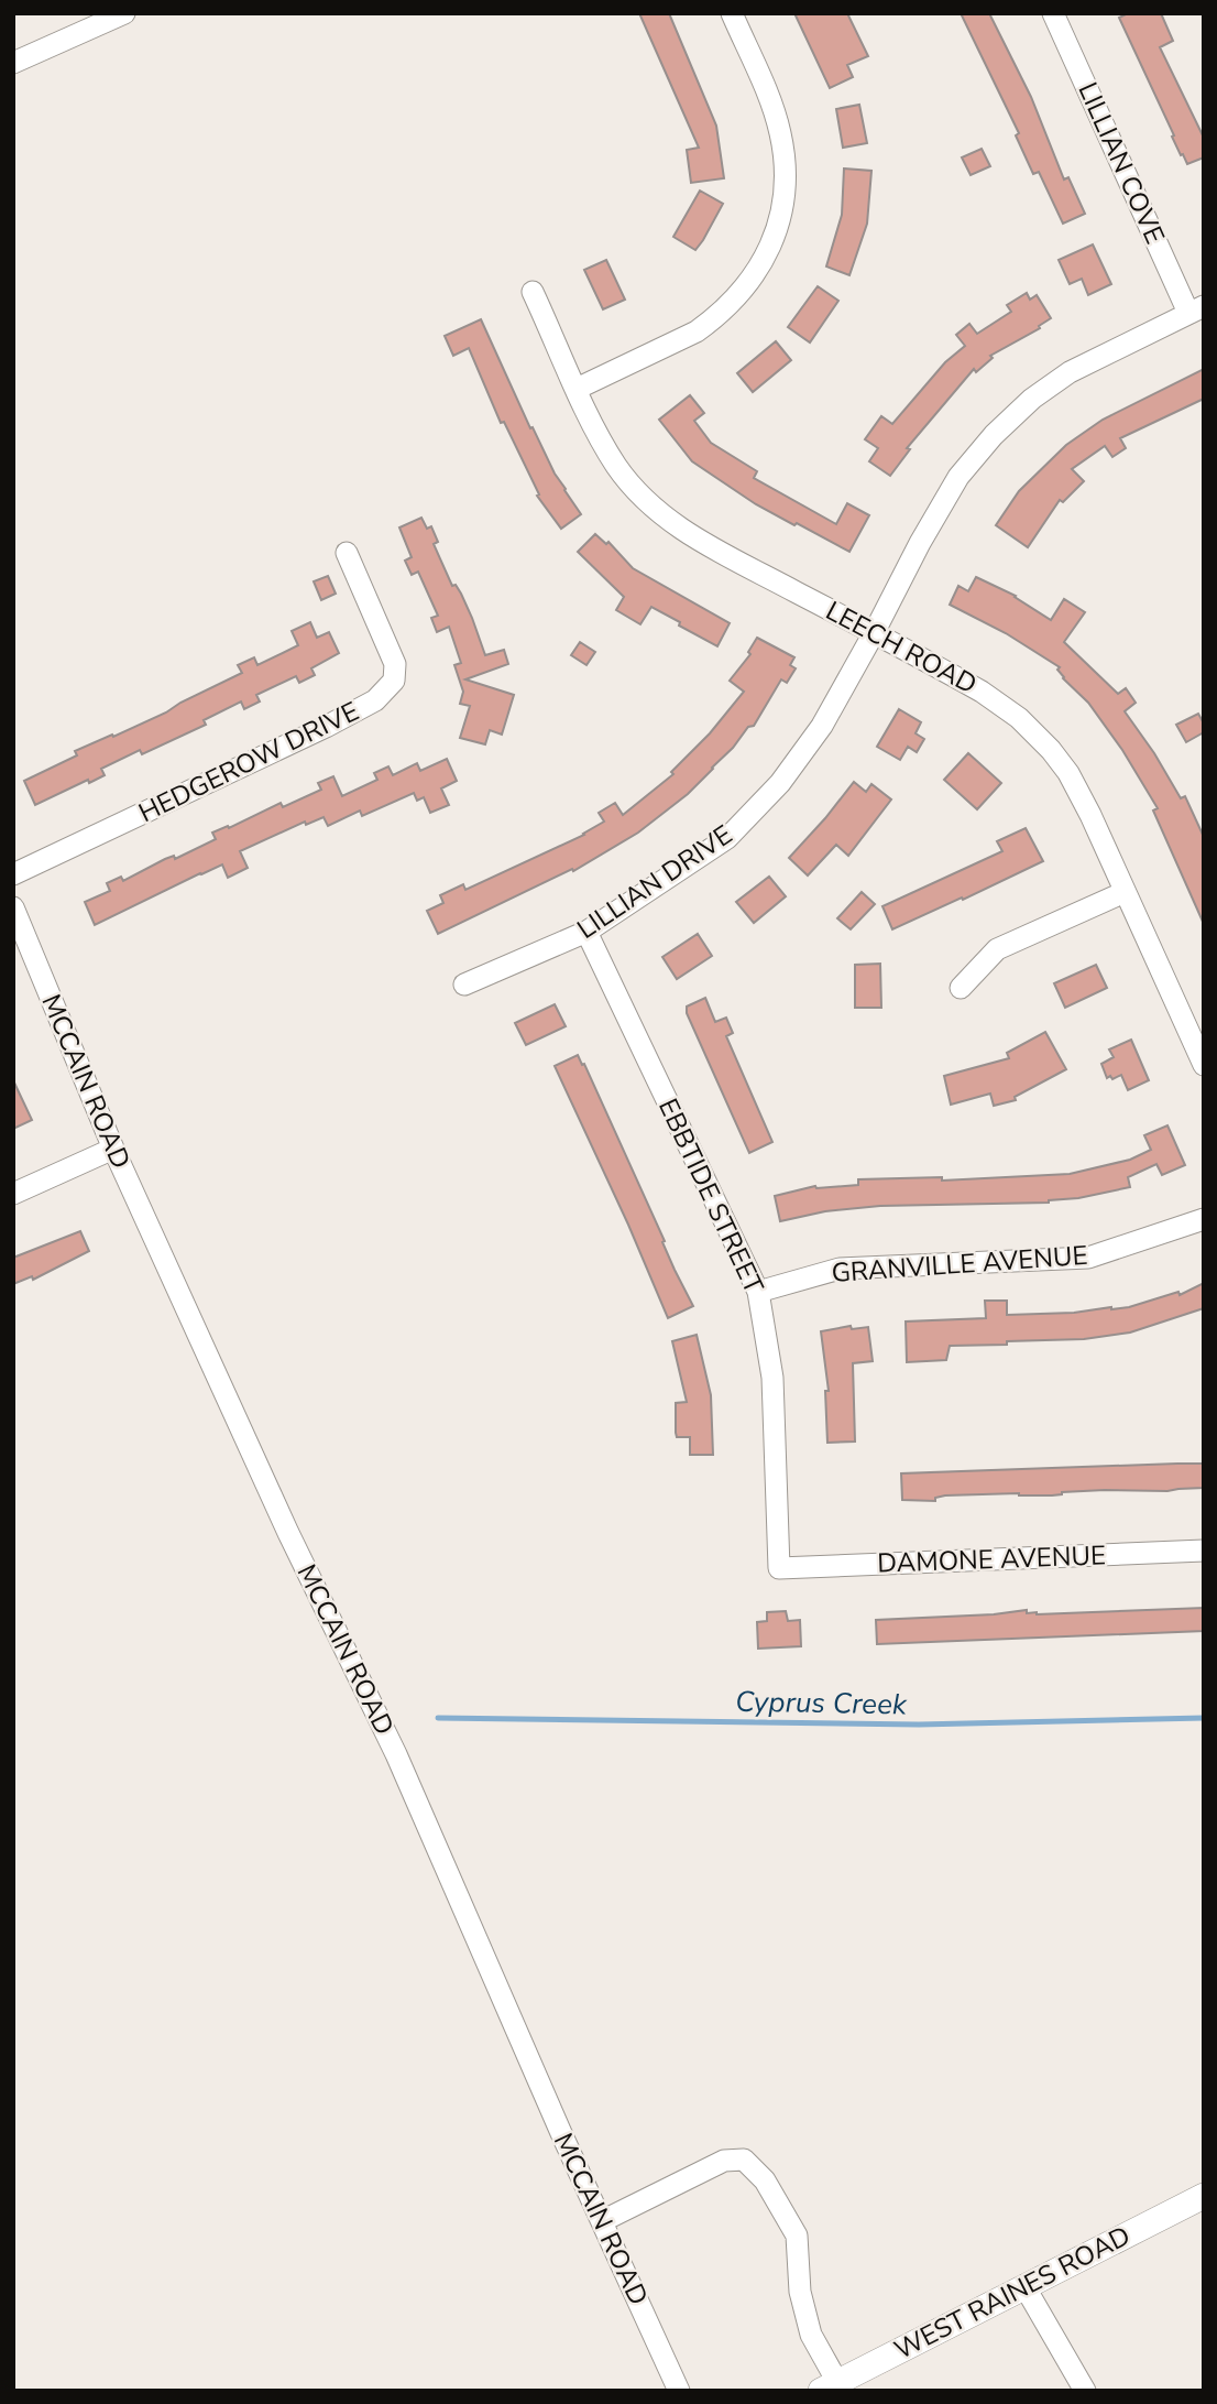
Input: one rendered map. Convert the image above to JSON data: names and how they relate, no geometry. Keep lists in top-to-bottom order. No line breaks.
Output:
{"streets":{"main road":["WEST RAINES ROAD"],"street":["LILLIAN COVE","LEECH ROAD","HEDGEROW DRIVE","LILLIAN DRIVE","MCCAIN ROAD","EBBTIDE STREET","GRANVILLE AVENUE","DAMONE AVENUE"]},"crossings":[["LILLIAN COVE","LILLIAN DRIVE"],["LEECH ROAD","LILLIAN DRIVE"],["LILLIAN DRIVE","EBBTIDE STREET"],["EBBTIDE STREET","GRANVILLE AVENUE"],["EBBTIDE STREET","DAMONE AVENUE"]],"water":["Cyprus Creek"]}
